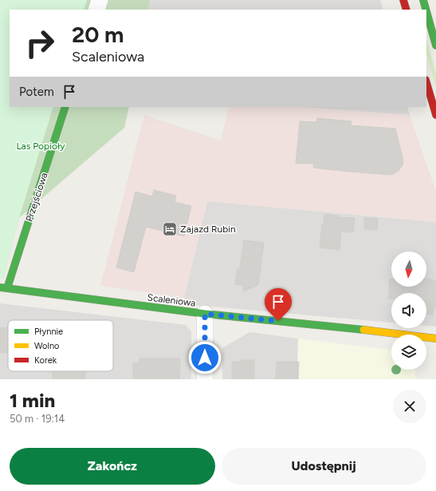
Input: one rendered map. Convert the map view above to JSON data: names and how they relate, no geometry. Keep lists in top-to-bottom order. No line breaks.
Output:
{"streets":{"street":["Przejściowa","Scaleniowa"]},"crossings":[["Przejściowa","Scaleniowa"]],"parks":["Las Popioły"],"places":{"hotel":["Zajazd Rubin"]},"legend":["Płynnie","Wolno","Korek"],"north":"bottom","page":{"turn":["20 m","Scaleniowa"],"then":"Potem","heading":["1 min","50 m · 19:14"],"buttons":["Zakończ","Udostępnij"]}}
